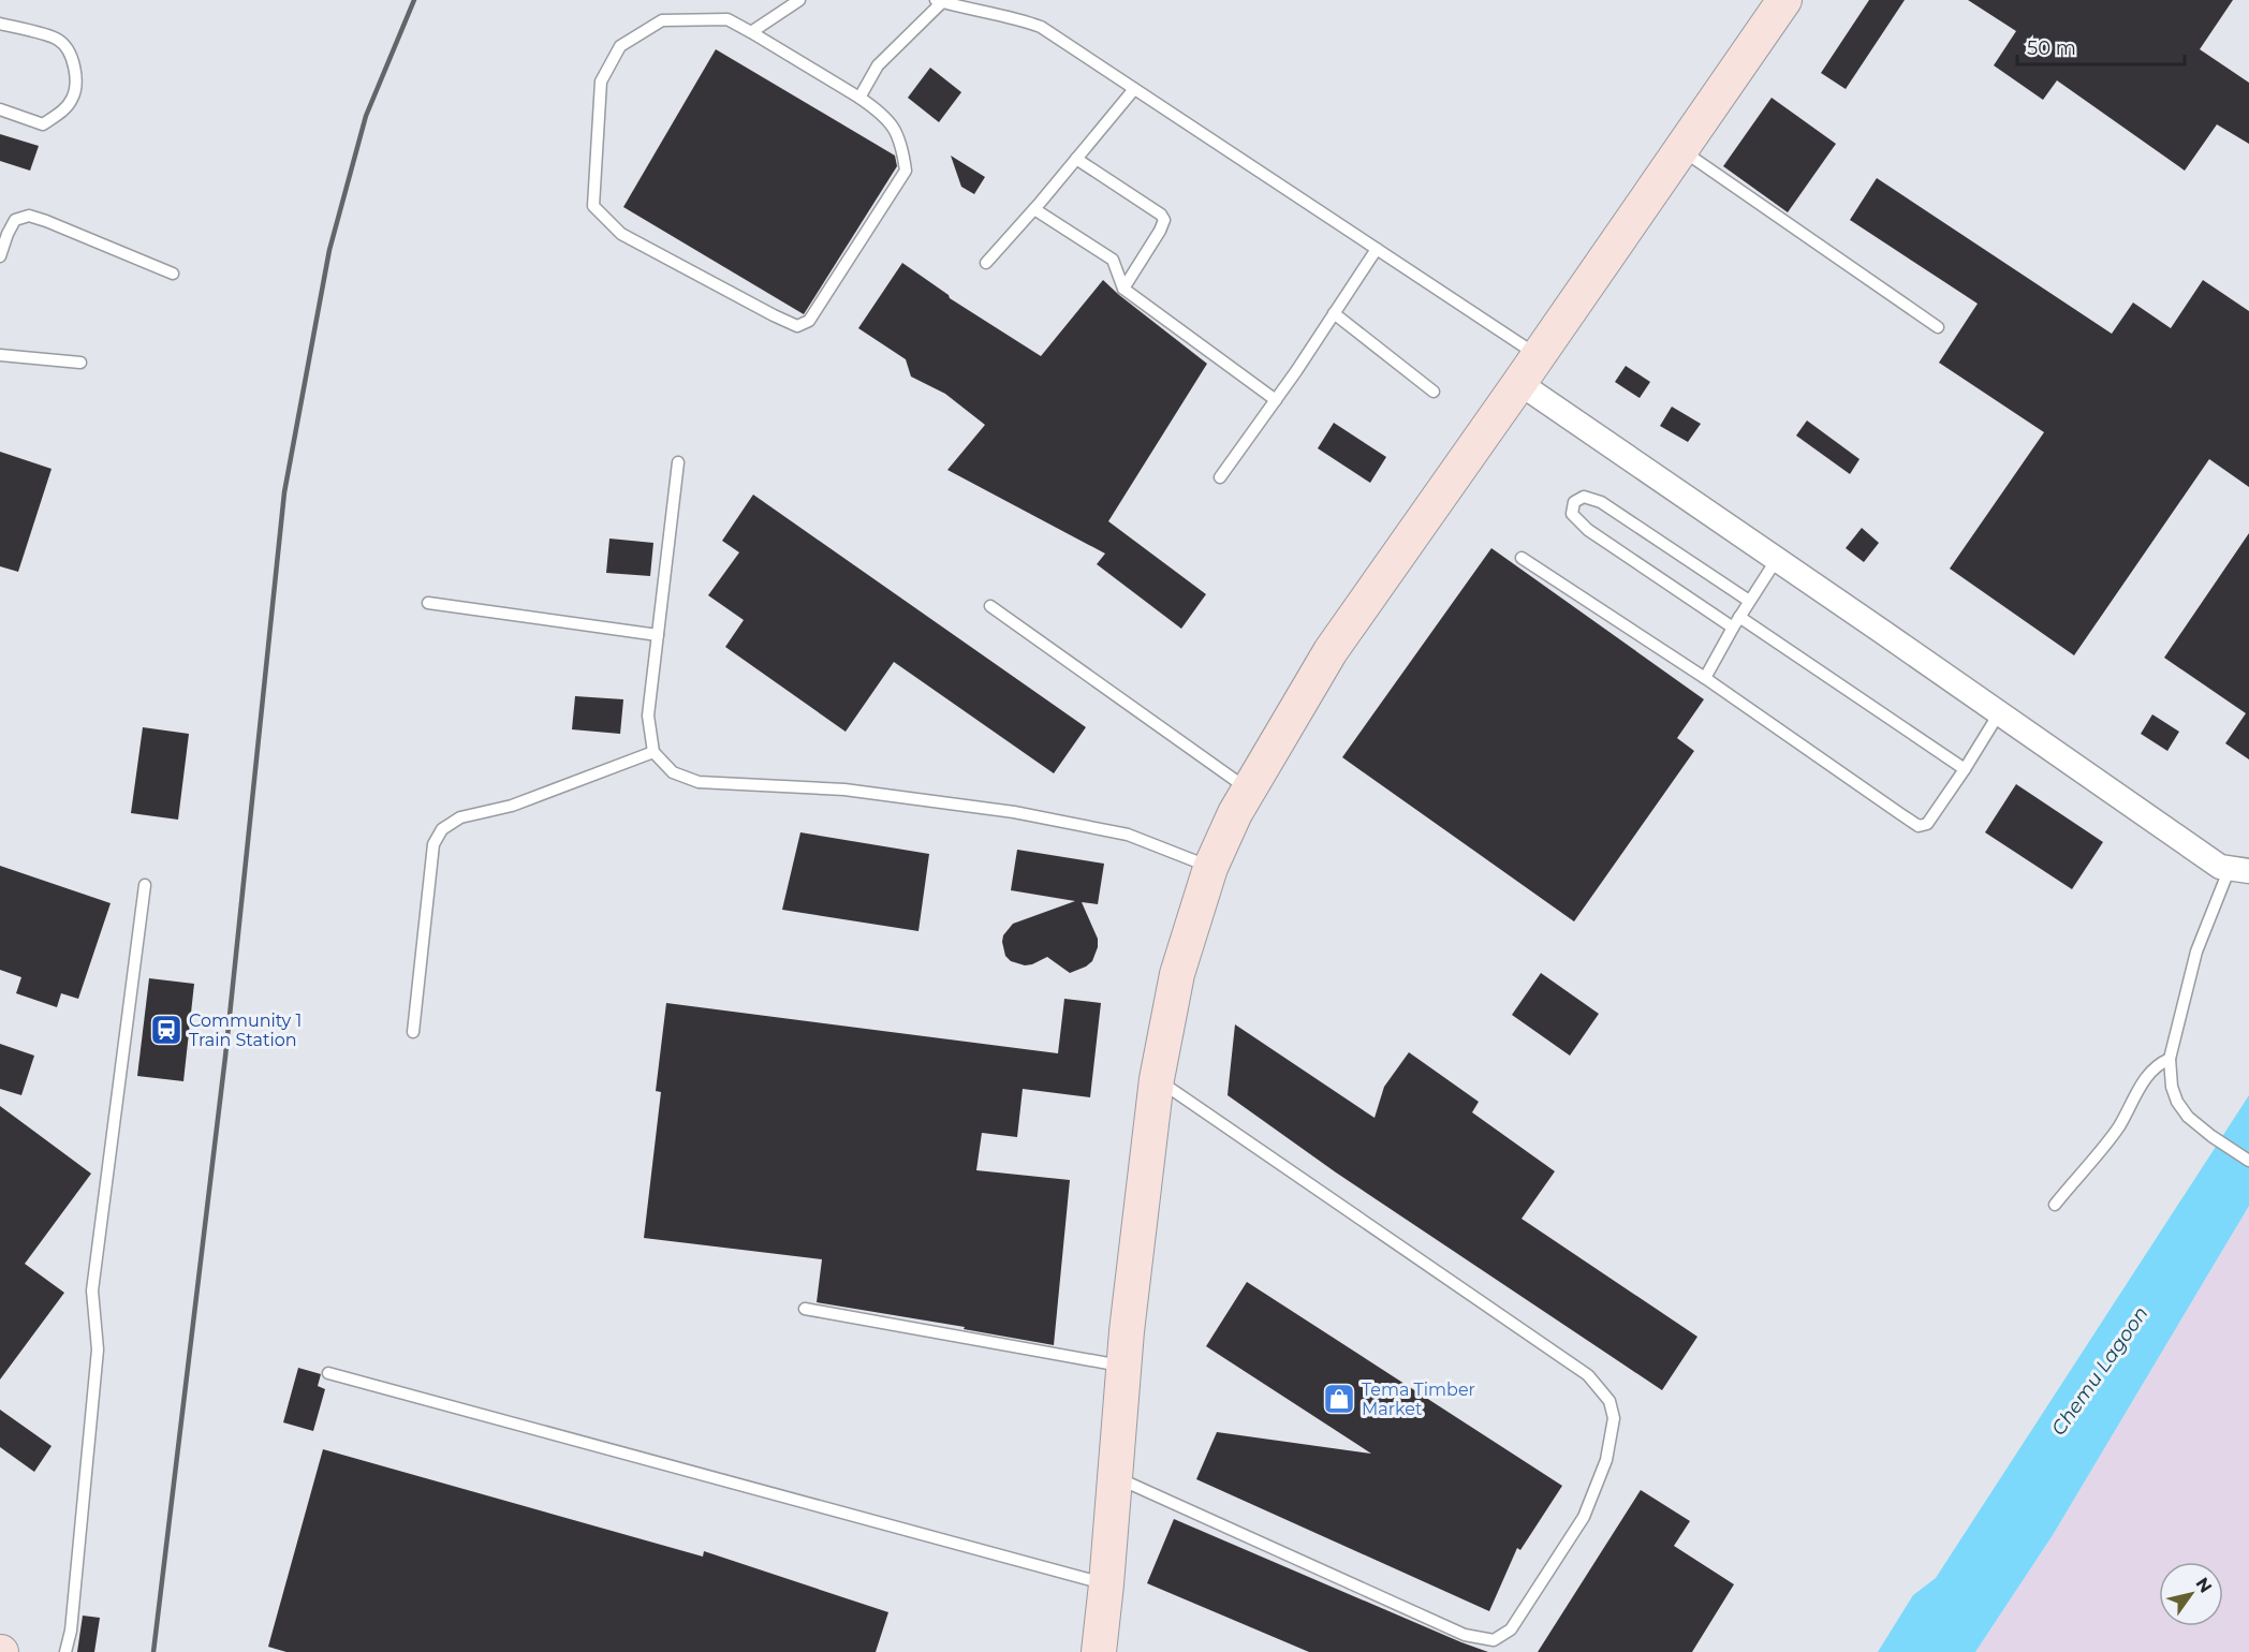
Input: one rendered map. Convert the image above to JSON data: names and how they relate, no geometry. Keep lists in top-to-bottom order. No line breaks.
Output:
{"water":["Chemu Lagoon"],"places":{"station":["Community 1 Train Station"],"shop":["Tema Timber Market"]},"scale_bar":"50 m","north":"top right"}
